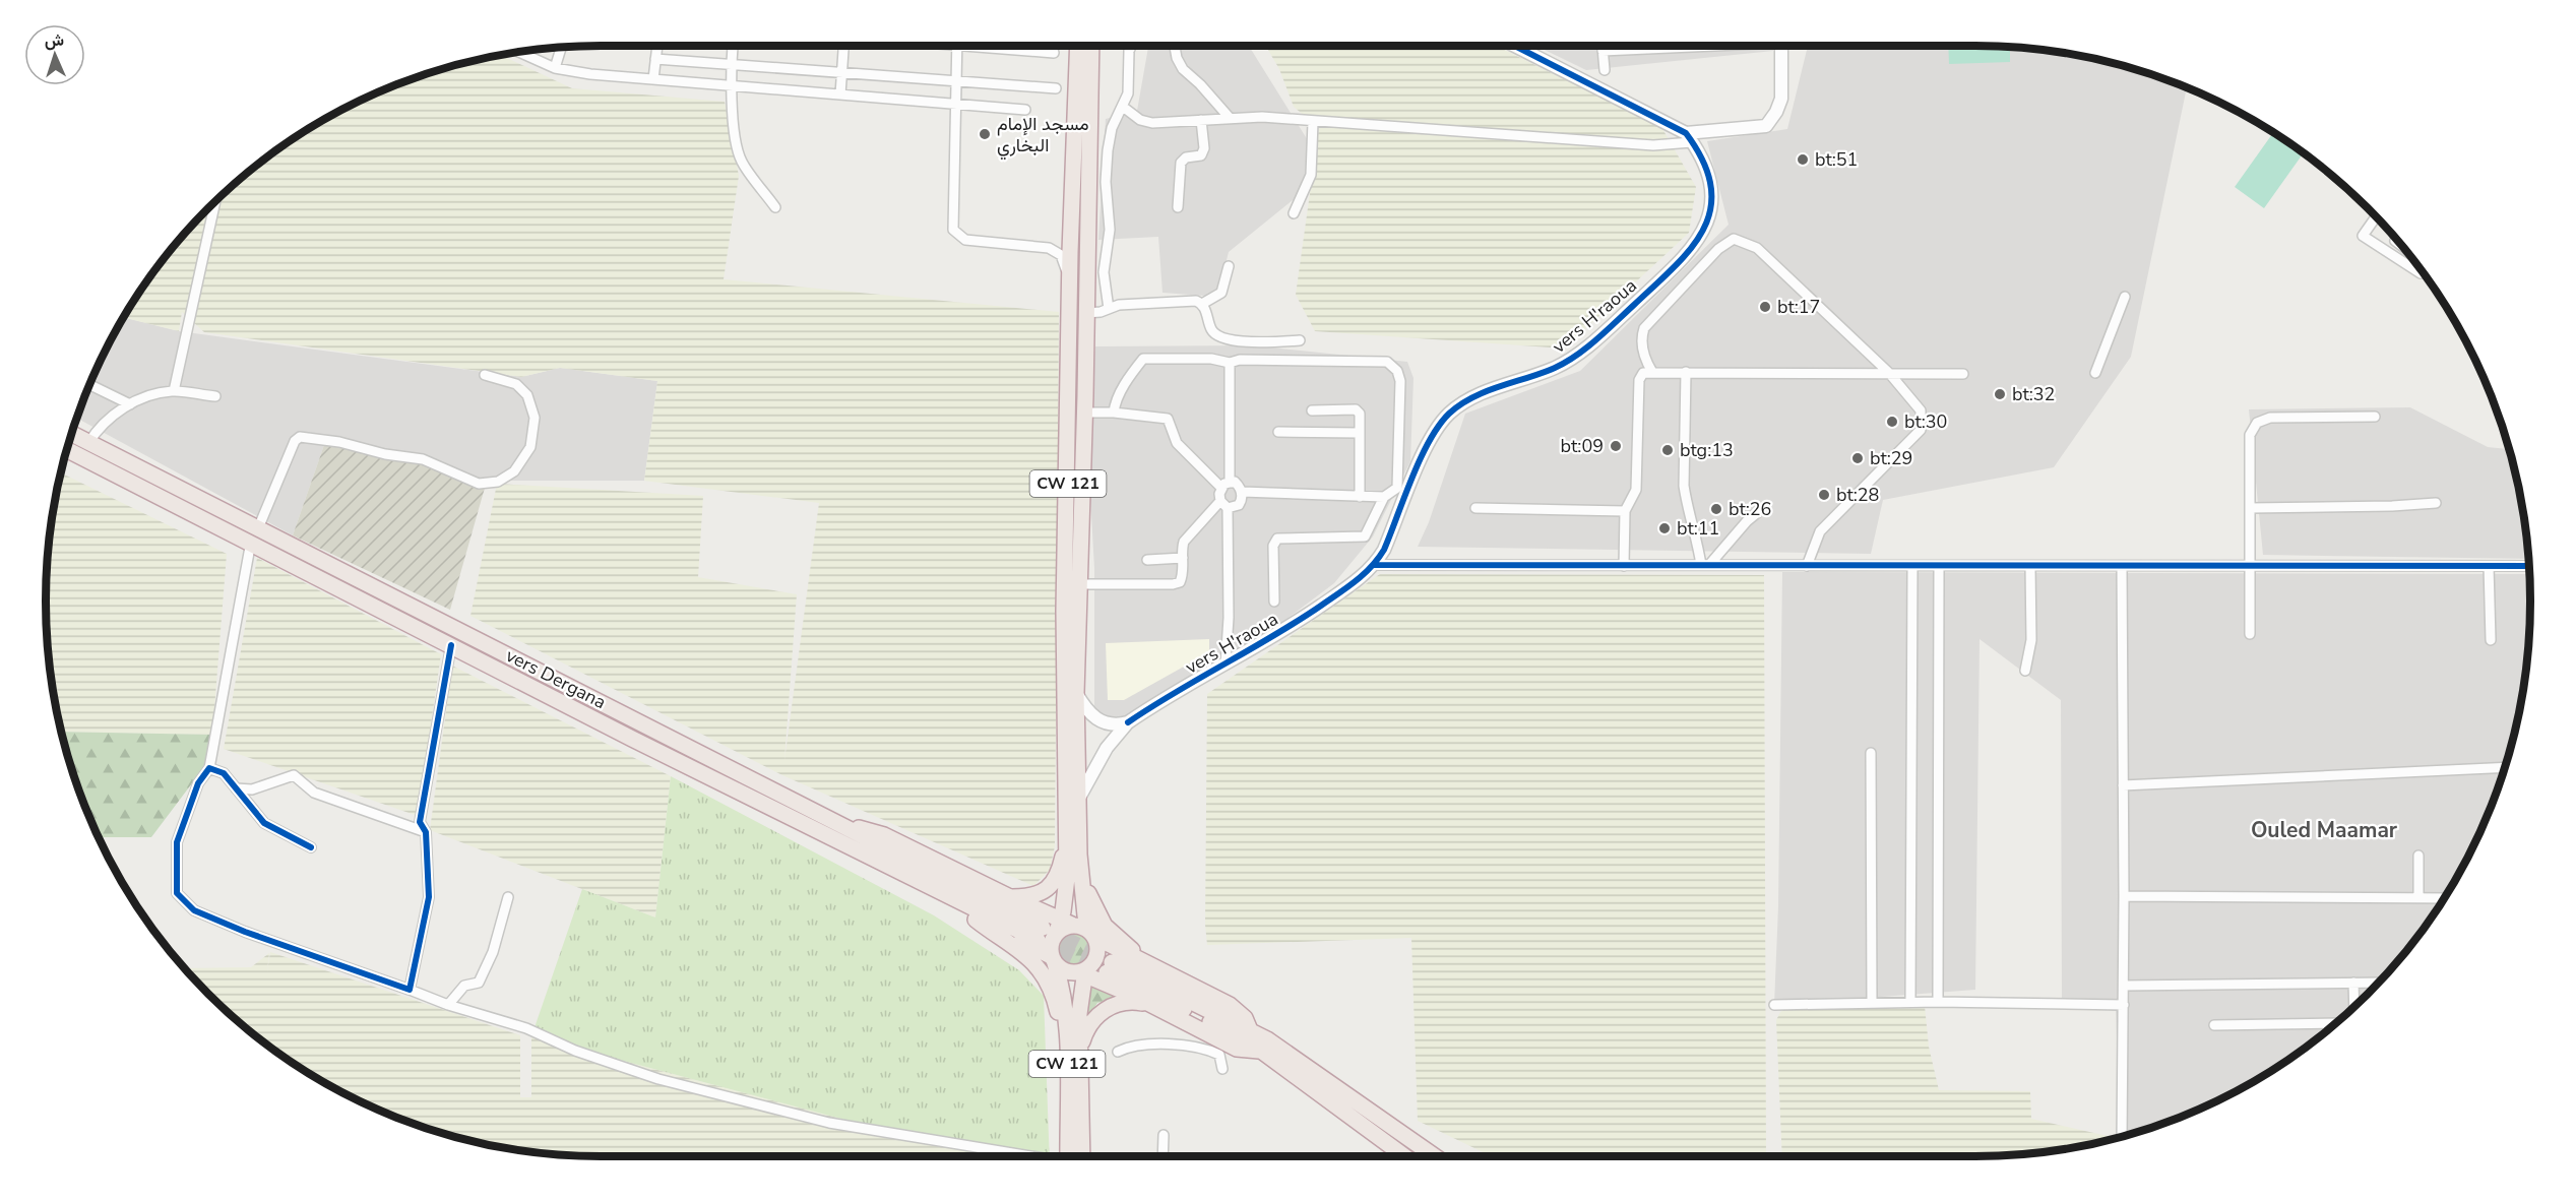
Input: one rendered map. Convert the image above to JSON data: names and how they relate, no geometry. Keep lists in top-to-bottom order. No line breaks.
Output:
{"streets":{"highway":["CW 121","vers Dergana"],"street":["vers H'raoua"]},"crossings":[["CW 121","vers Dergana"]],"districts":["Ouled Maamar"],"places":["مسجد الإمام البخاري","bt:51","bt:17","bt:32","bt:30","bt:09","btg:13","bt:29","bt:28","bt:26","bt:11"],"north":"top"}
